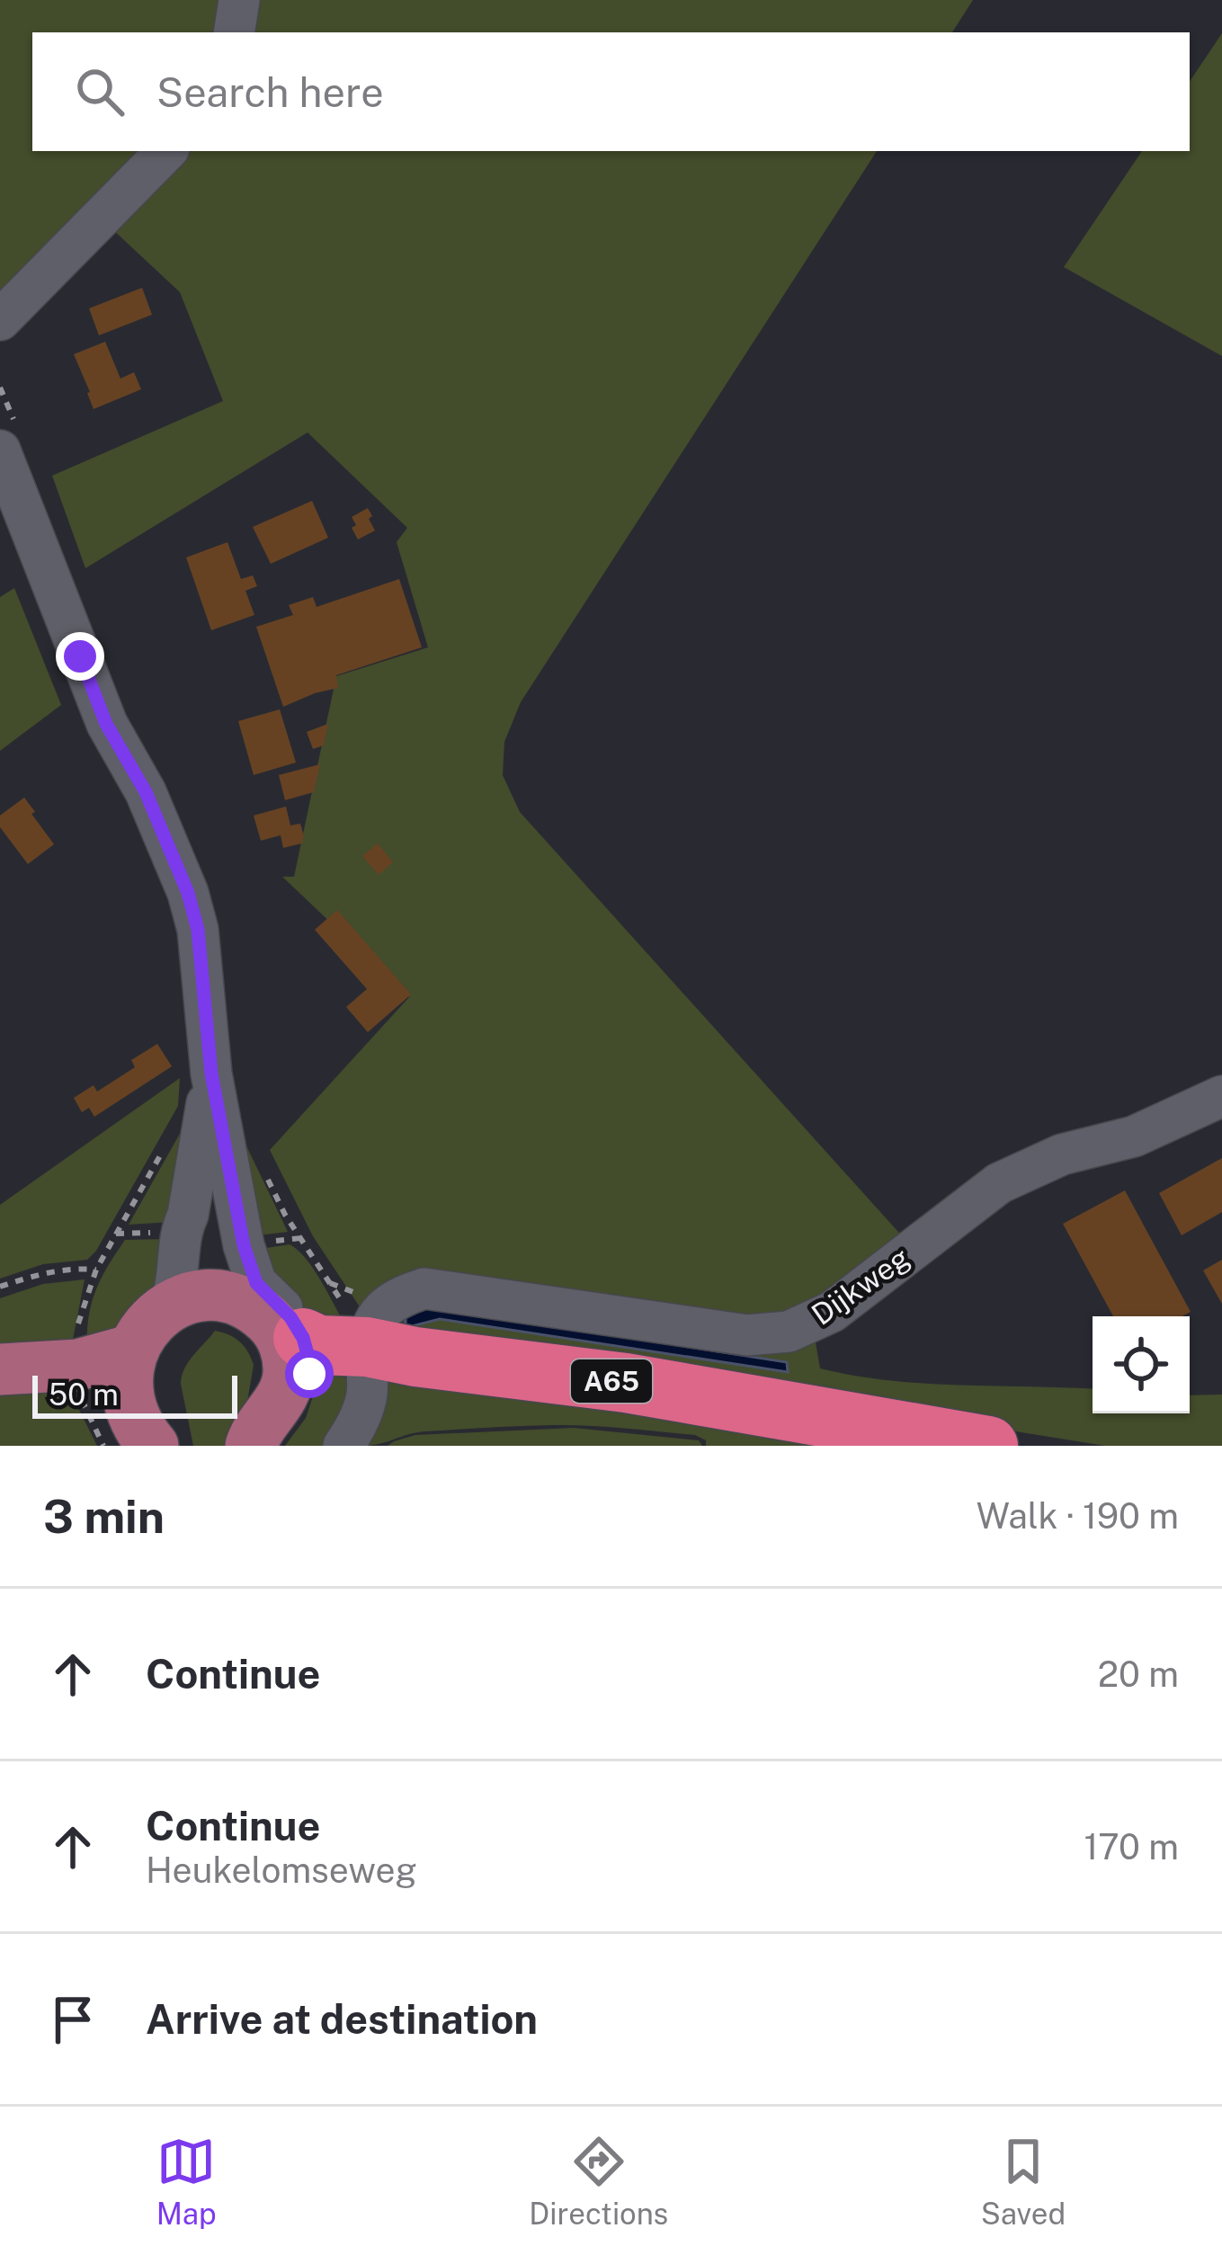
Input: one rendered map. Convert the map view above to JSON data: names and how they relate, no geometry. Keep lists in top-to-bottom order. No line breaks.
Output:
{"streets":{"highway":["A65"],"street":["Dijkweg"]},"crossings":[["Dijkweg","A65"]],"scale_bar":"50 m","page":{"search":"Search here","scale":"50 m","heading":["3 min","Walk · 190 m"],"list":[["Continue","20 m"],["Continue","Heukelomseweg","170 m"],"Arrive at destination"],"nav":["Map","Directions","Saved"]}}
